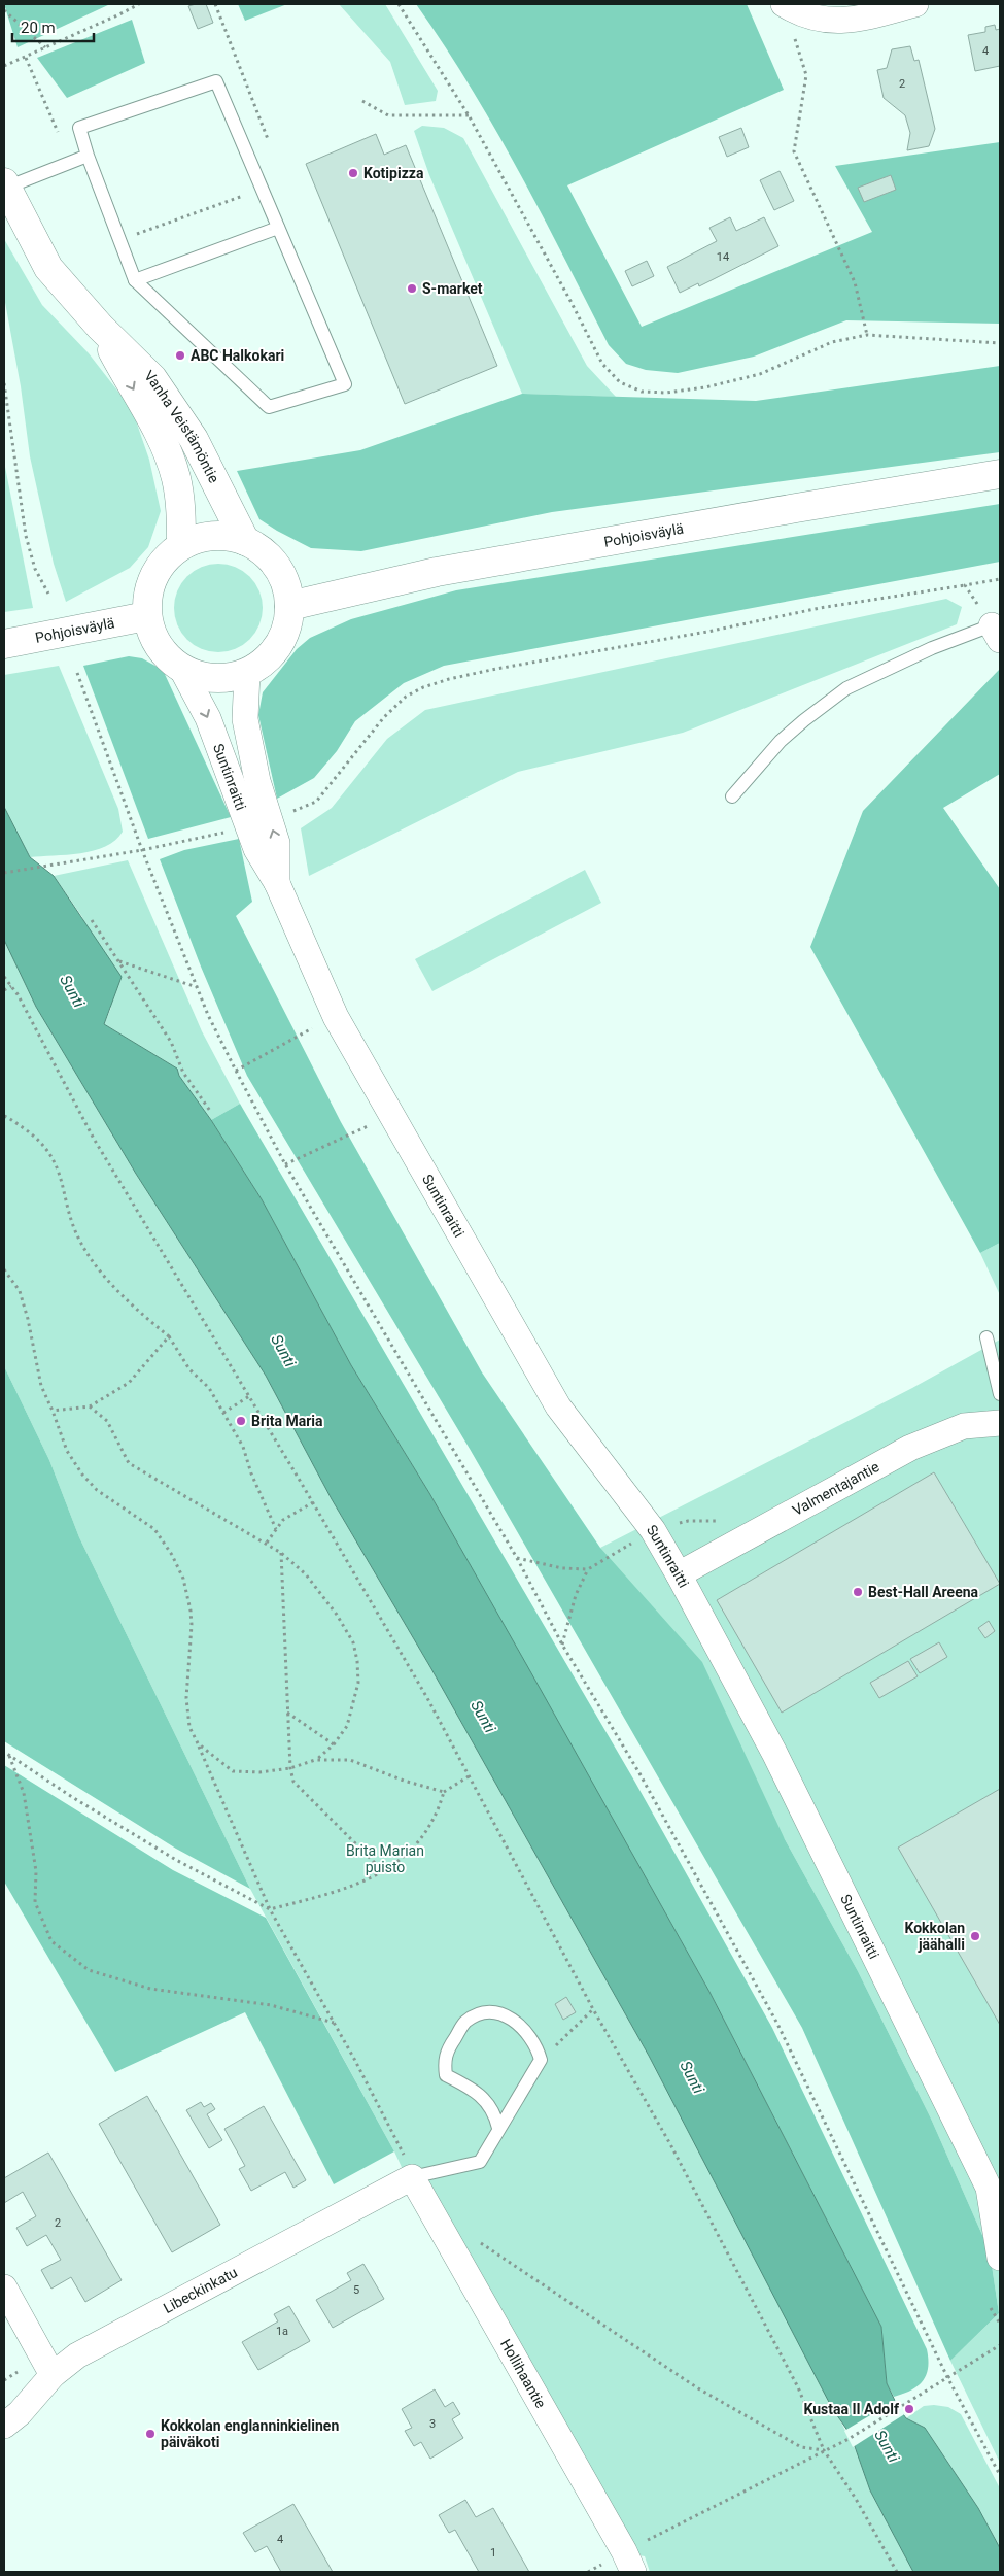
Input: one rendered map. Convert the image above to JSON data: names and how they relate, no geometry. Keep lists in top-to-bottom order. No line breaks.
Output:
{"streets":{"main road":["Vanha Veistämöntie","Pohjoisväylä"],"street":["Suntinraitti","Valmentajantie","Libeckinkatu","Hollihaantie"]},"crossings":[["Vanha Veistämöntie","Pohjoisväylä"],["Vanha Veistämöntie","Suntinraitti"],["Pohjoisväylä","Suntinraitti"],["Suntinraitti","Valmentajantie"],["Libeckinkatu","Hollihaantie"]],"water":["Sunti"],"parks":["Brita Marian puisto"],"places":["Kotipizza","S-market","ABC Halkokari","Brita Maria","Best‑Hall Areena","Kokkolan jäähalli","Kustaa II Adolf","Kokkolan englanninkielinen päiväkoti"],"house_numbers":["4","2","14","2","5","1a","3","4","1"],"scale_bar":"20 m"}
